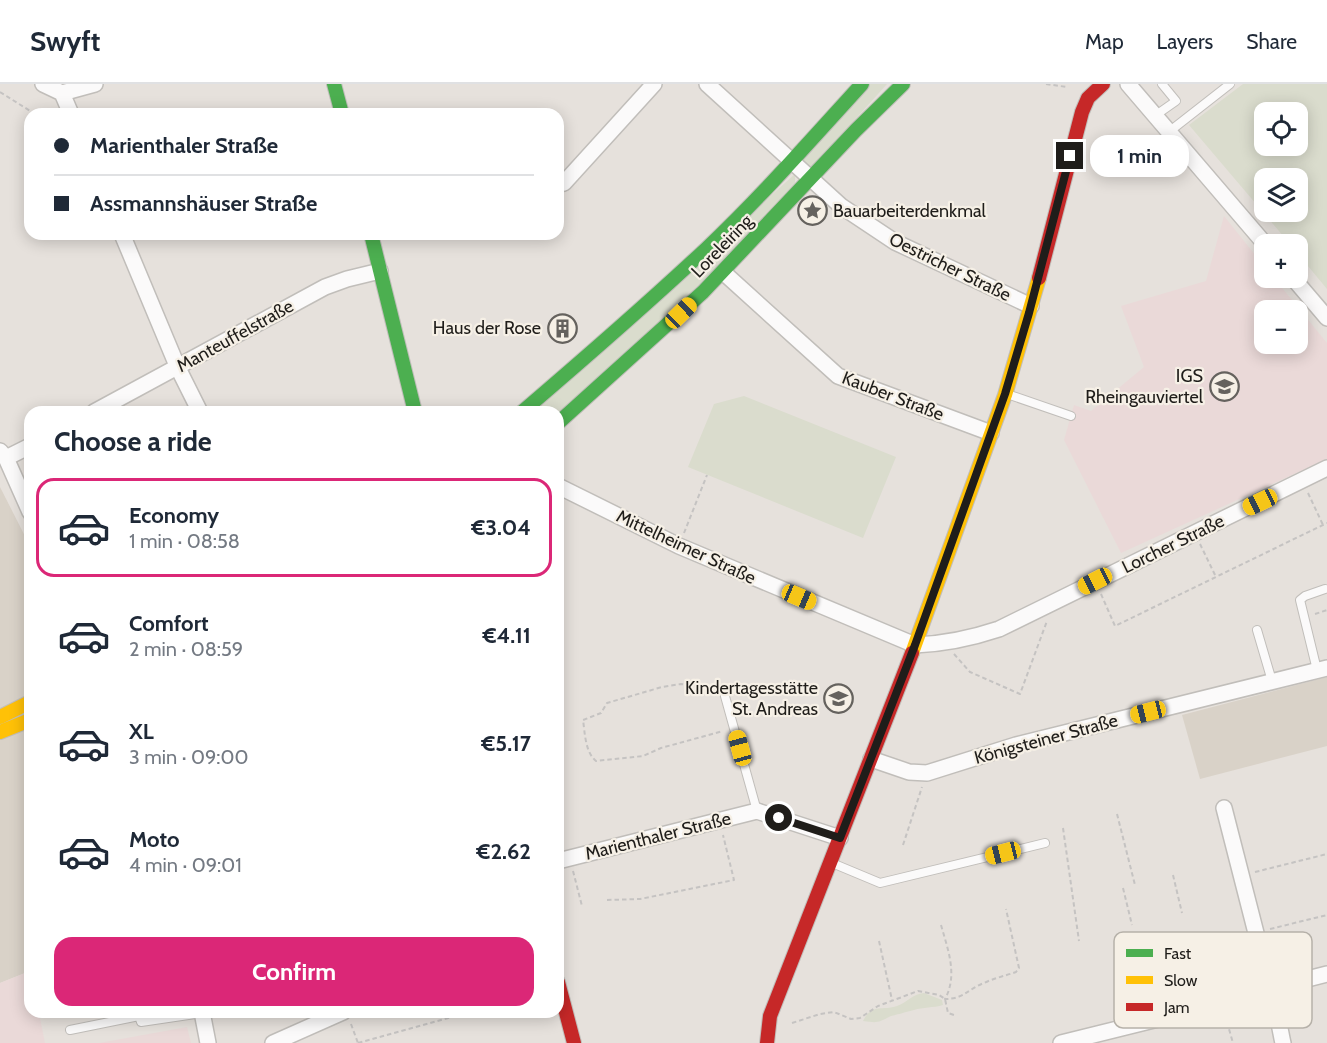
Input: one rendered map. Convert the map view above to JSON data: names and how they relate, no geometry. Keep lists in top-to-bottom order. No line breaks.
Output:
{"streets":{"main road":["Loreleiring"],"street":["Oestricher Straße","Manteuffelstraße","Kauber Straße","Lorcher Straße","Mittelheimer Straße","Königsteiner Straße","Marienthaler Straße"]},"crossings":[["Loreleiring","Oestricher Straße"],["Loreleiring","Kauber Straße"],["Lorcher Straße","Mittelheimer Straße"]],"places":{"place":["Bauarbeiterdenkmal"],"building":["Haus der Rose"],"school or university":["IGS Rheingauviertel","Kindertagesstätte St. Andreas"]},"legend":["Fast","Slow","Jam"],"page":{"header":"Swyft","nav":["Map","Layers","Share"],"map_buttons":["+","−"],"banner":["Marienthaler Straße","Assmannshäuser Straße"],"bubble":"1 min","heading":"Choose a ride","list":[{"name":"Economy","note":"1 min · 08:58","value":"€3.04"},{"name":"Comfort","note":"2 min · 08:59","value":"€4.11"},{"name":"XL","note":"3 min · 09:00","value":"€5.17"},{"name":"Moto","note":"4 min · 09:01","value":"€2.62"}],"buttons":"Confirm"}}
